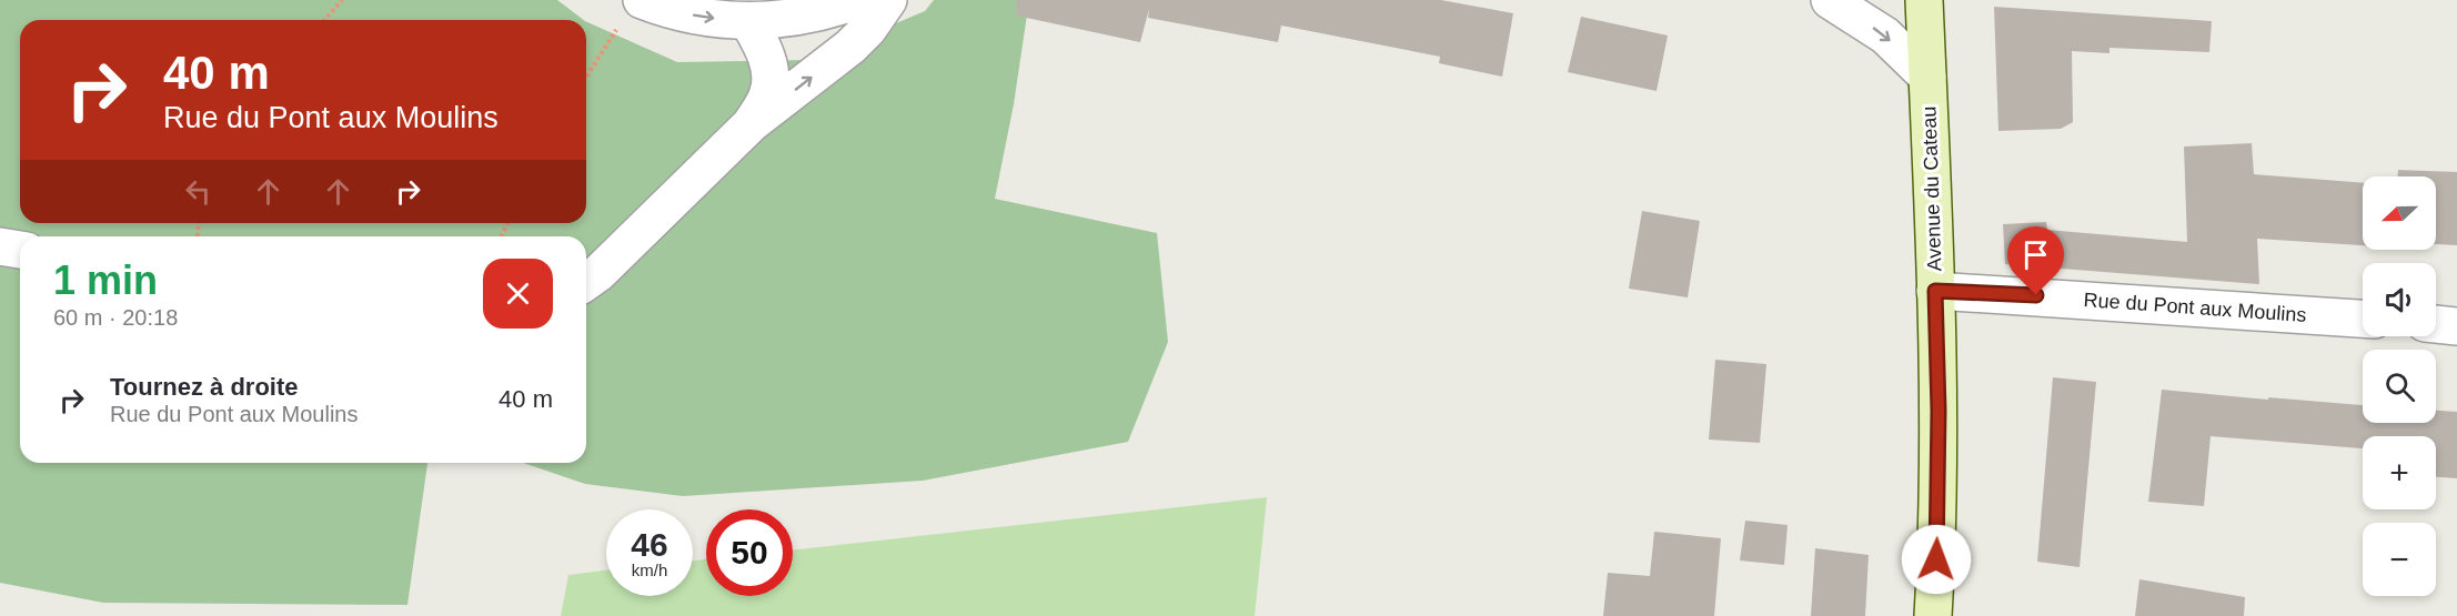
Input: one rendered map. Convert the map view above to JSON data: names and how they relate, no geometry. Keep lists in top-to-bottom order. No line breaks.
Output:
{"streets":{"main road":["Avenue du Cateau"],"street":["Rue du Pont aux Moulins"]},"crossings":[["Avenue du Cateau","Rue du Pont aux Moulins"]],"north":"left","page":{"turn":["40 m","Rue du Pont aux Moulins"],"map_buttons":["+","−"],"heading":["1 min","60 m · 20:18"],"list":[{"name":"Tournez à droite","note":"Rue du Pont aux Moulins","value":"40 m"}],"speed":"46 km/h","limit":"50"}}
